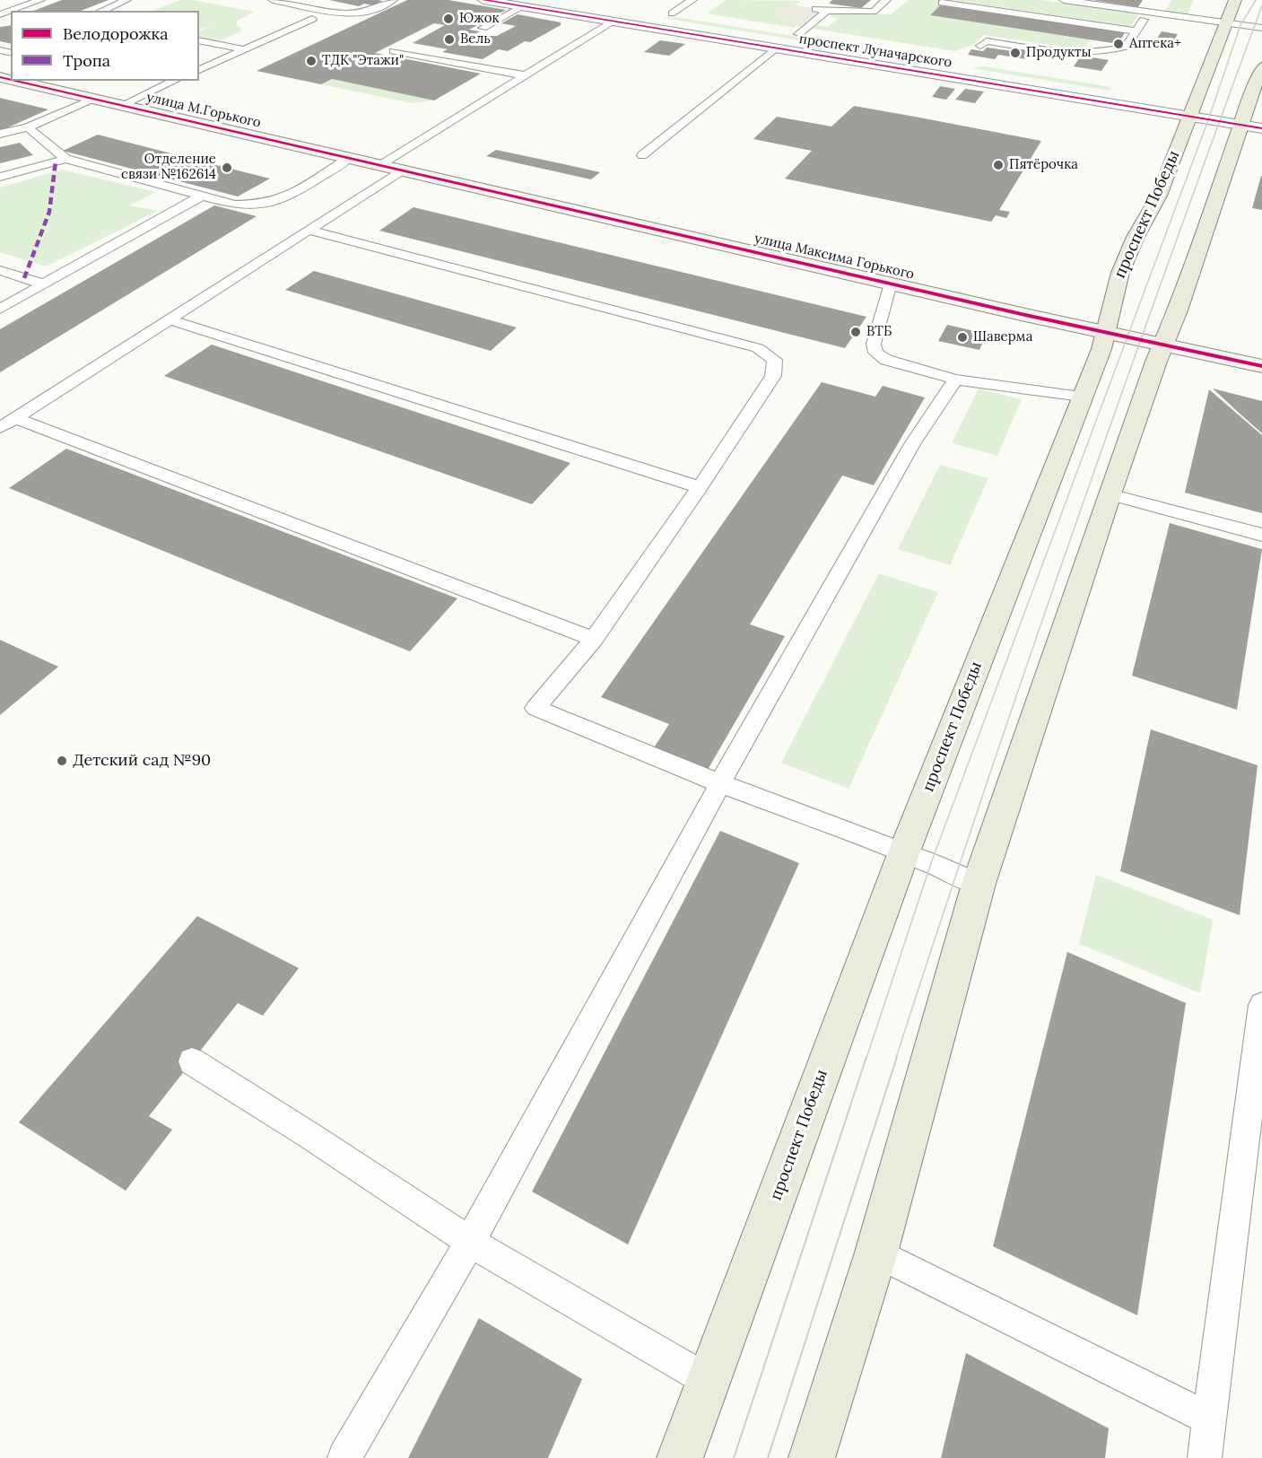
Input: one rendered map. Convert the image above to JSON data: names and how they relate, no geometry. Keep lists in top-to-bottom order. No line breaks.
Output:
{"streets":{"main road":["проспект Победы"],"street":["проспект Луначарского","улица М.Горького","улица Максима Горького"]},"crossings":[["проспект Луначарского","проспект Победы"],["улица М.Горького","улица Максима Горького"],["проспект Победы","улица Максима Горького"]],"places":["Южок","Вель","Аптека+","Продукты","ТДК \"Этажи\"","Пятёрочка","Отделение связи №162614","ВТБ","Шаверма","Детский сад №90"],"legend":["Велодорожка","Тропа"]}
